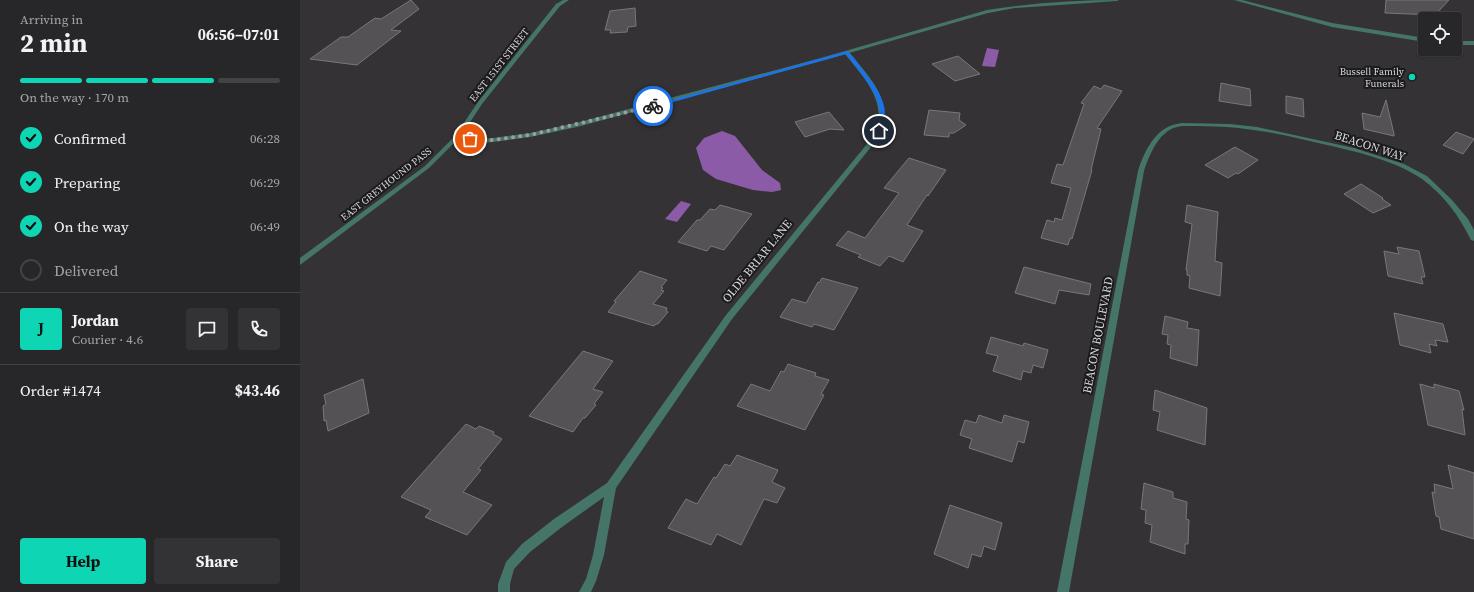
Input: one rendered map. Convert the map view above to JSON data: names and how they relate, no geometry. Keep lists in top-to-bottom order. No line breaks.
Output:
{"streets":{"street":["EAST 151ST STREET","BEACON WAY","EAST GREYHOUND PASS","OLDE BRIAR LANE","BEACON BOULEVARD"]},"crossings":[["EAST 151ST STREET","EAST GREYHOUND PASS"],["BEACON WAY","BEACON BOULEVARD"]],"places":["Bussell Family Funerals"],"page":{"heading":["2 min","Arriving in","06:56–07:01"],"panel":["Jordan","Courier · 4.6","Order #1474","$43.46"],"bar":"On the way · 170 m","list":[["Confirmed","06:28"],["Preparing","06:29"],["On the way","06:49"],"Delivered"],"round":"J","buttons":["Help","Share"]}}
